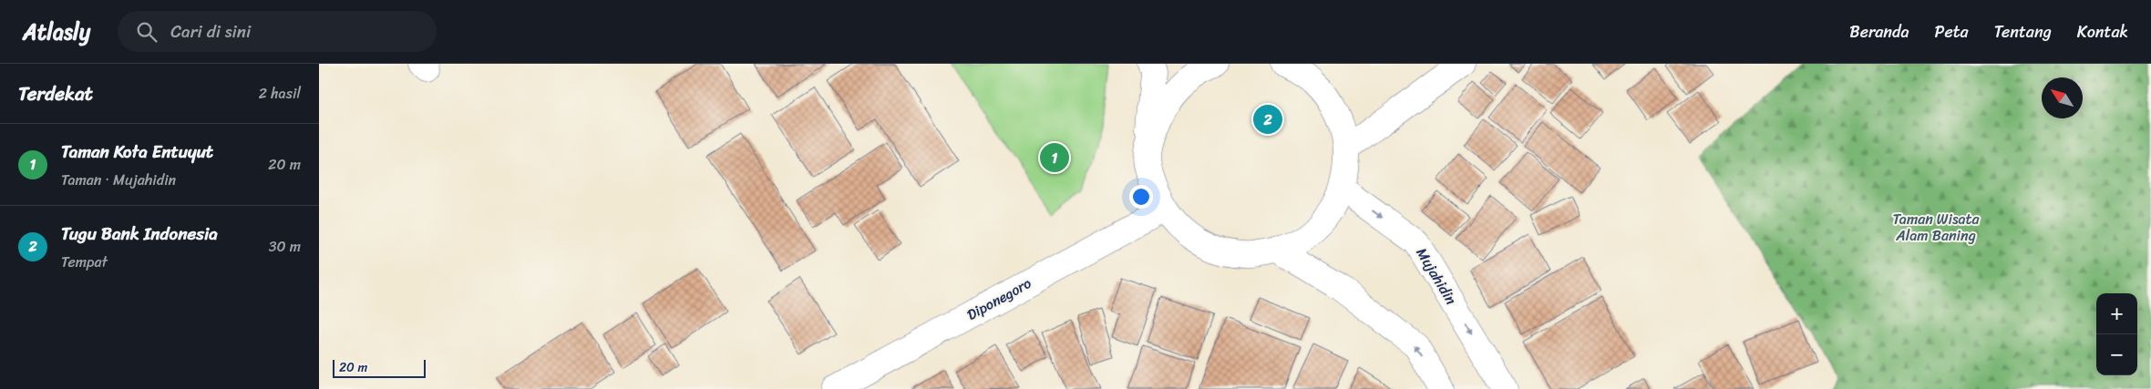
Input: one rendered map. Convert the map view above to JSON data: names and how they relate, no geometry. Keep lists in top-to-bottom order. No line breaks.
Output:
{"streets":{"main road":["Mujahidin","Diponegoro"]},"parks":["Taman Wisata Alam Baning"],"scale_bar":"20 m","north":"top left","page":{"header":"Atlasly","search":"Cari di sini","nav":["Beranda","Peta","Tentang","Kontak"],"heading":["Terdekat","2 hasil"],"pins":["2","1"],"list":[{"mark":"1","name":"Taman Kota Entuyut","note":"Taman · Mujahidin","value":"20 m"},{"mark":"2","name":"Tugu Bank Indonesia","note":"Tempat","value":"30 m"}],"map_buttons":["+","−"],"scale":"20 m"}}
